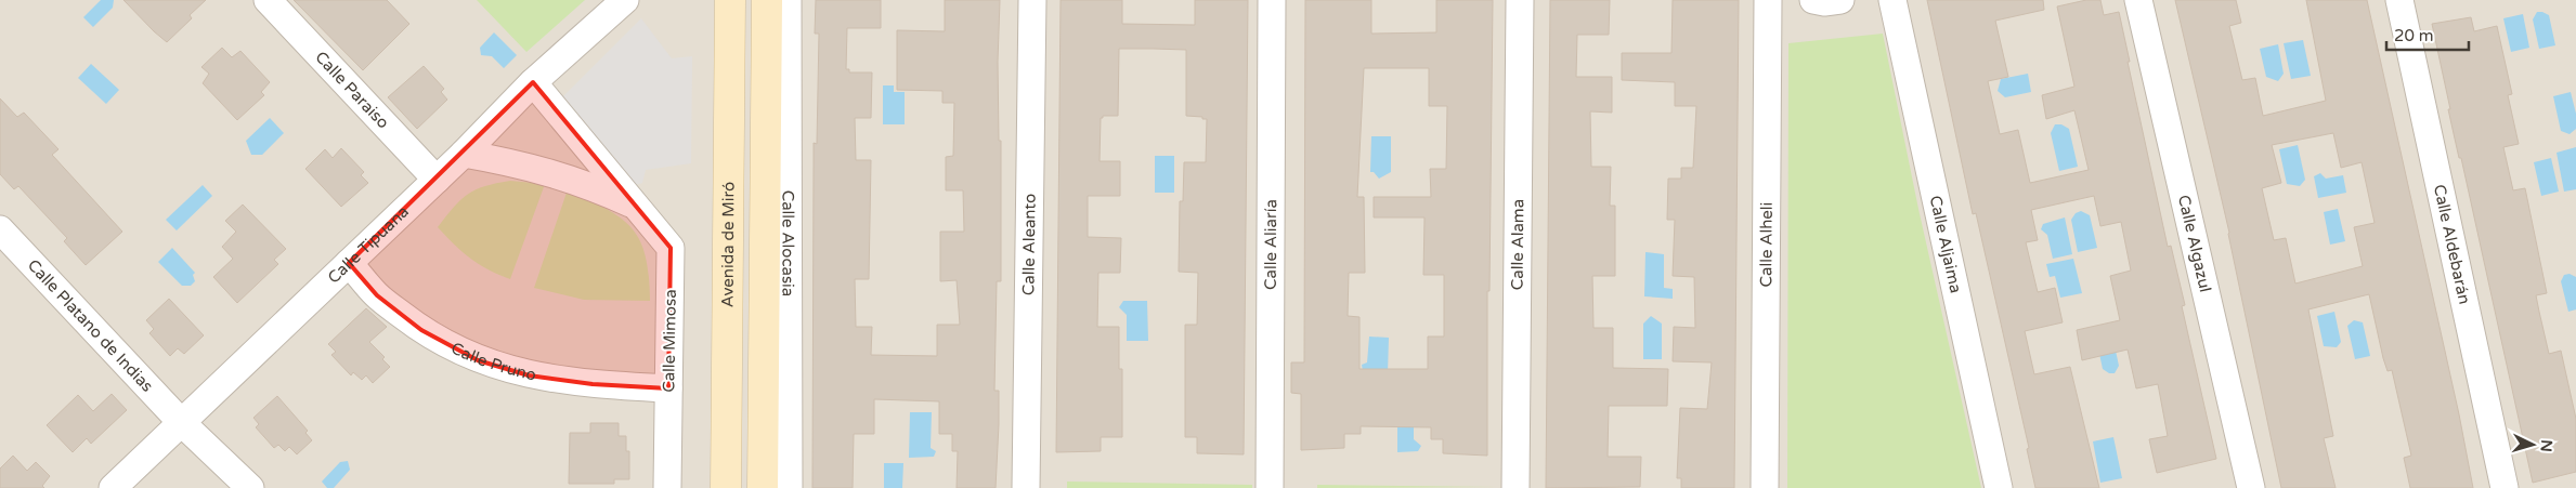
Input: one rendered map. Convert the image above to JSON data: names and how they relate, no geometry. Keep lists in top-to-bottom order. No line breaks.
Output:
{"streets":{"main road":["Avenida de Miró"],"street":["Calle Paraiso","Calle Aleanto","Calle Alama","Calle Aljaima","Calle Tipuana","Calle Alocasia","Calle Aliaría","Calle Alheli","Calle Algazul","Calle Aldebarán","Calle Platano de Indias","Calle Mimosa","Calle Pruno"]},"crossings":[["Calle Paraiso","Calle Tipuana"],["Calle Tipuana","Calle Platano de Indias"],["Calle Tipuana","Calle Mimosa"],["Calle Tipuana","Calle Pruno"],["Calle Mimosa","Calle Pruno"]],"scale_bar":"20 m","north":"right"}
